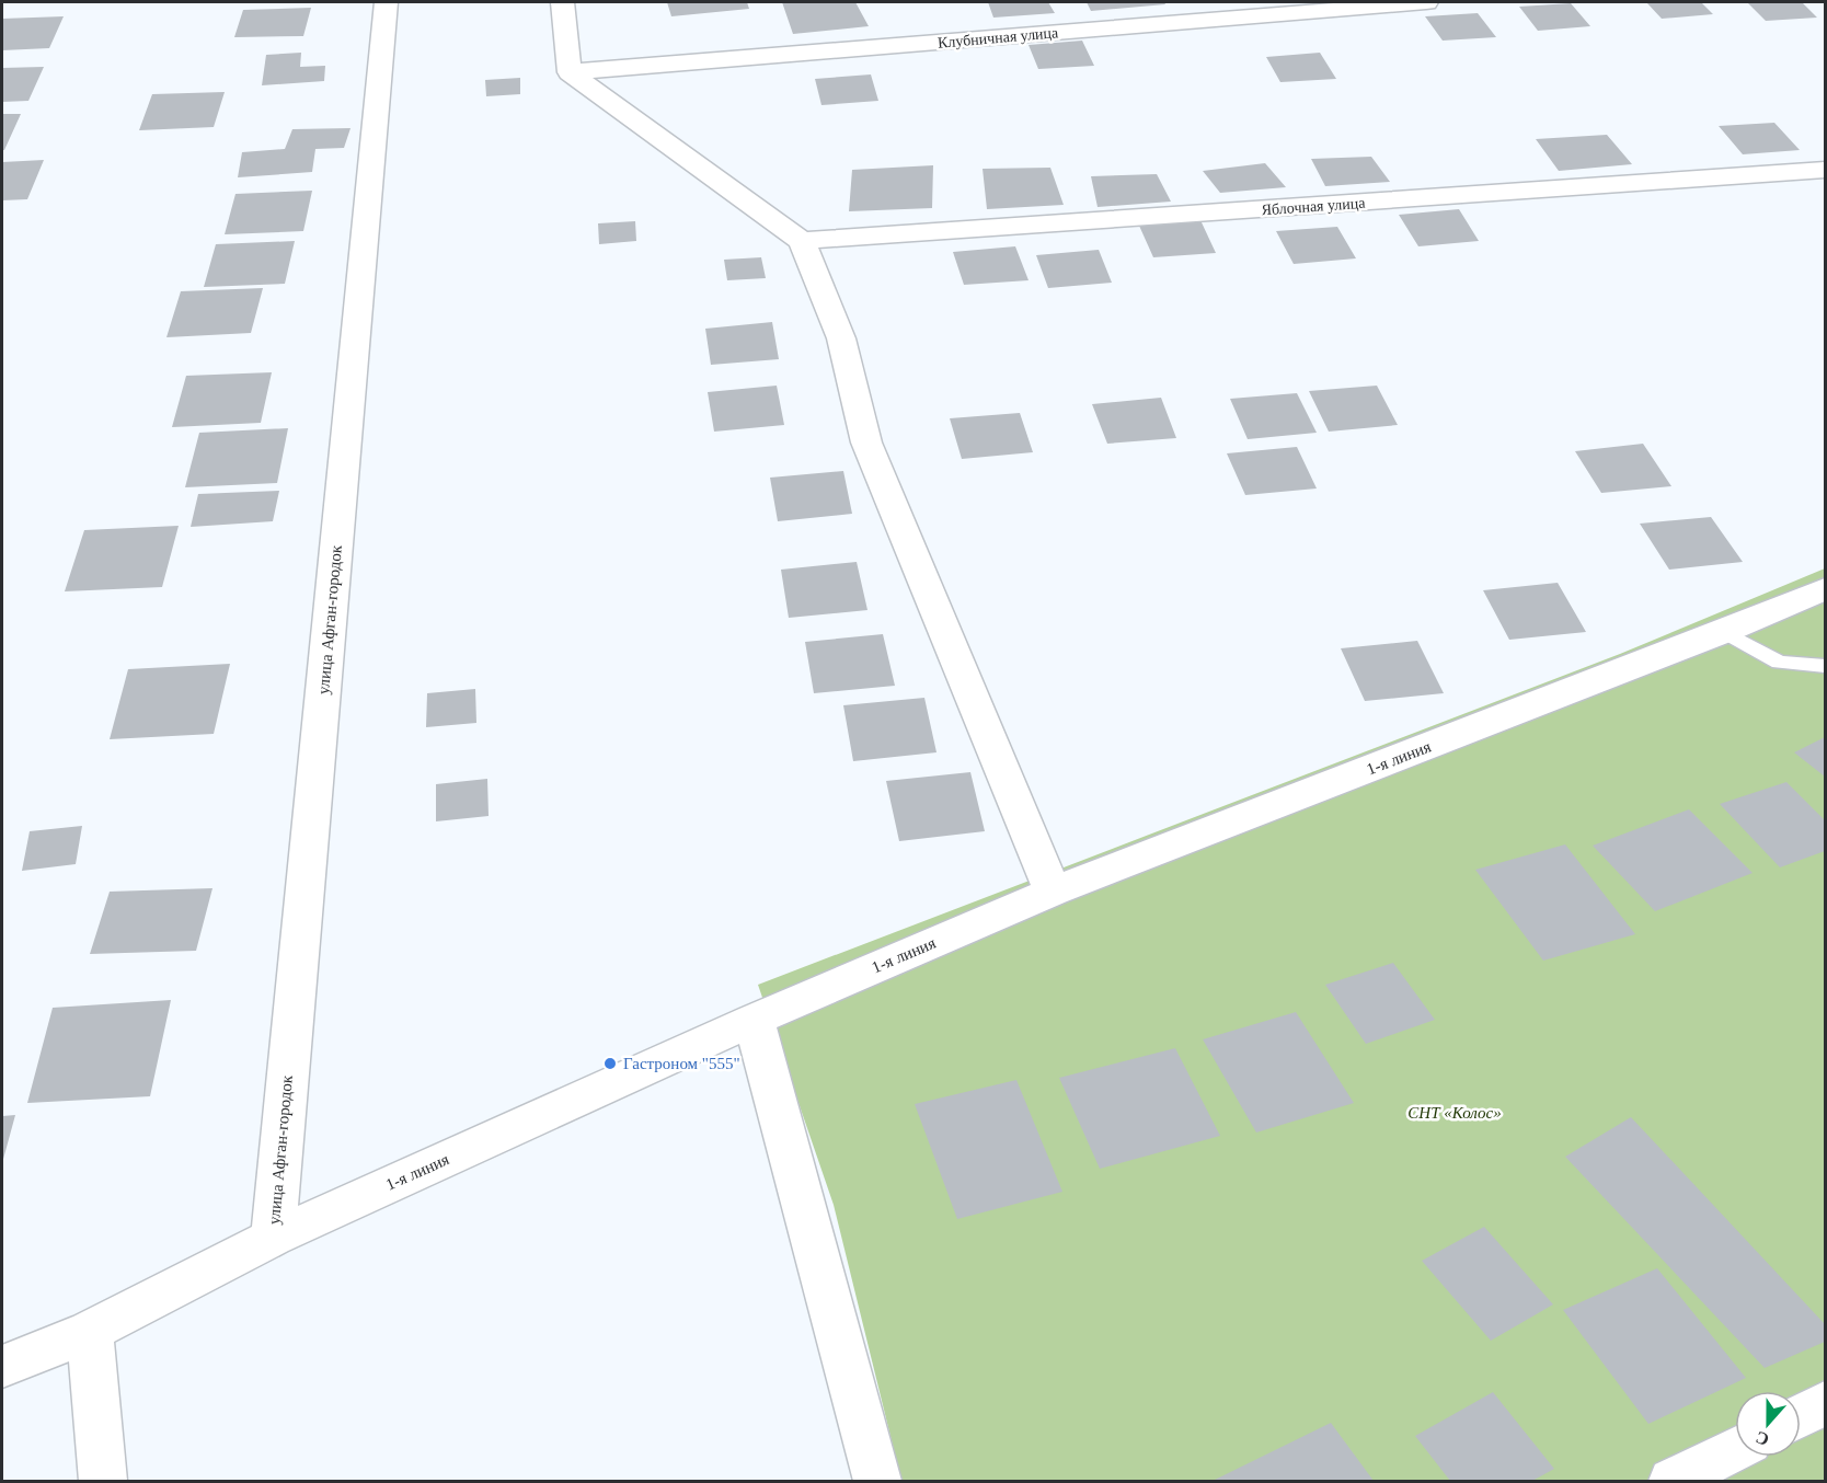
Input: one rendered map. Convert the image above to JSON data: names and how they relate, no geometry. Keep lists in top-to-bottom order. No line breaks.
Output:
{"streets":{"street":["Клубничная улица","Яблочная улица","улица Афган-городок","1-я линия"]},"crossings":[["улица Афган-городок","1-я линия"]],"parks":["СНТ «Колос»"],"places":["Гастроном \"555\""],"north":"bottom"}
